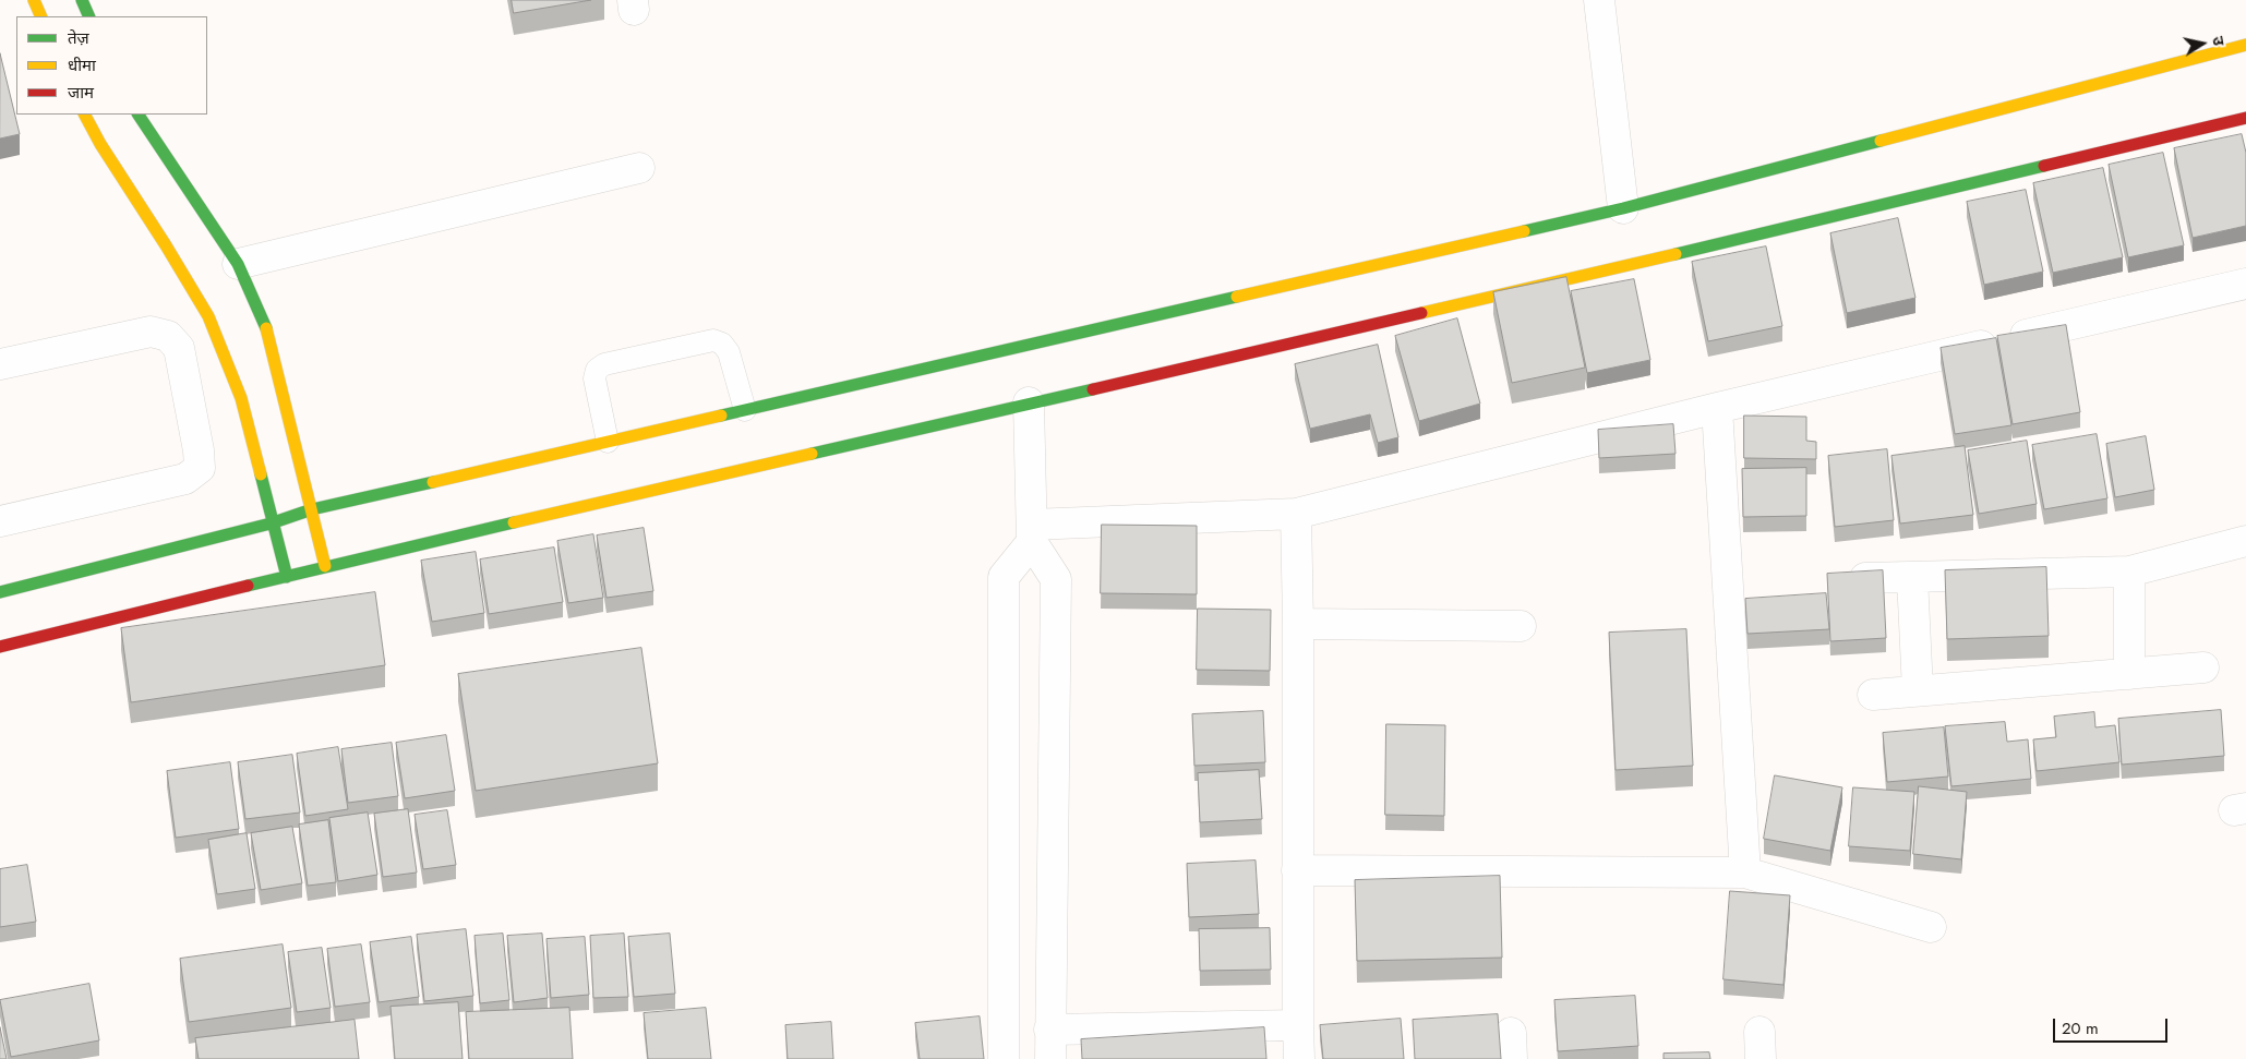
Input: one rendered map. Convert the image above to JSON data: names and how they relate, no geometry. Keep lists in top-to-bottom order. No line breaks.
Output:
{"legend":["तेज़","धीमा","जाम"],"scale_bar":"20 m","north":"right"}
